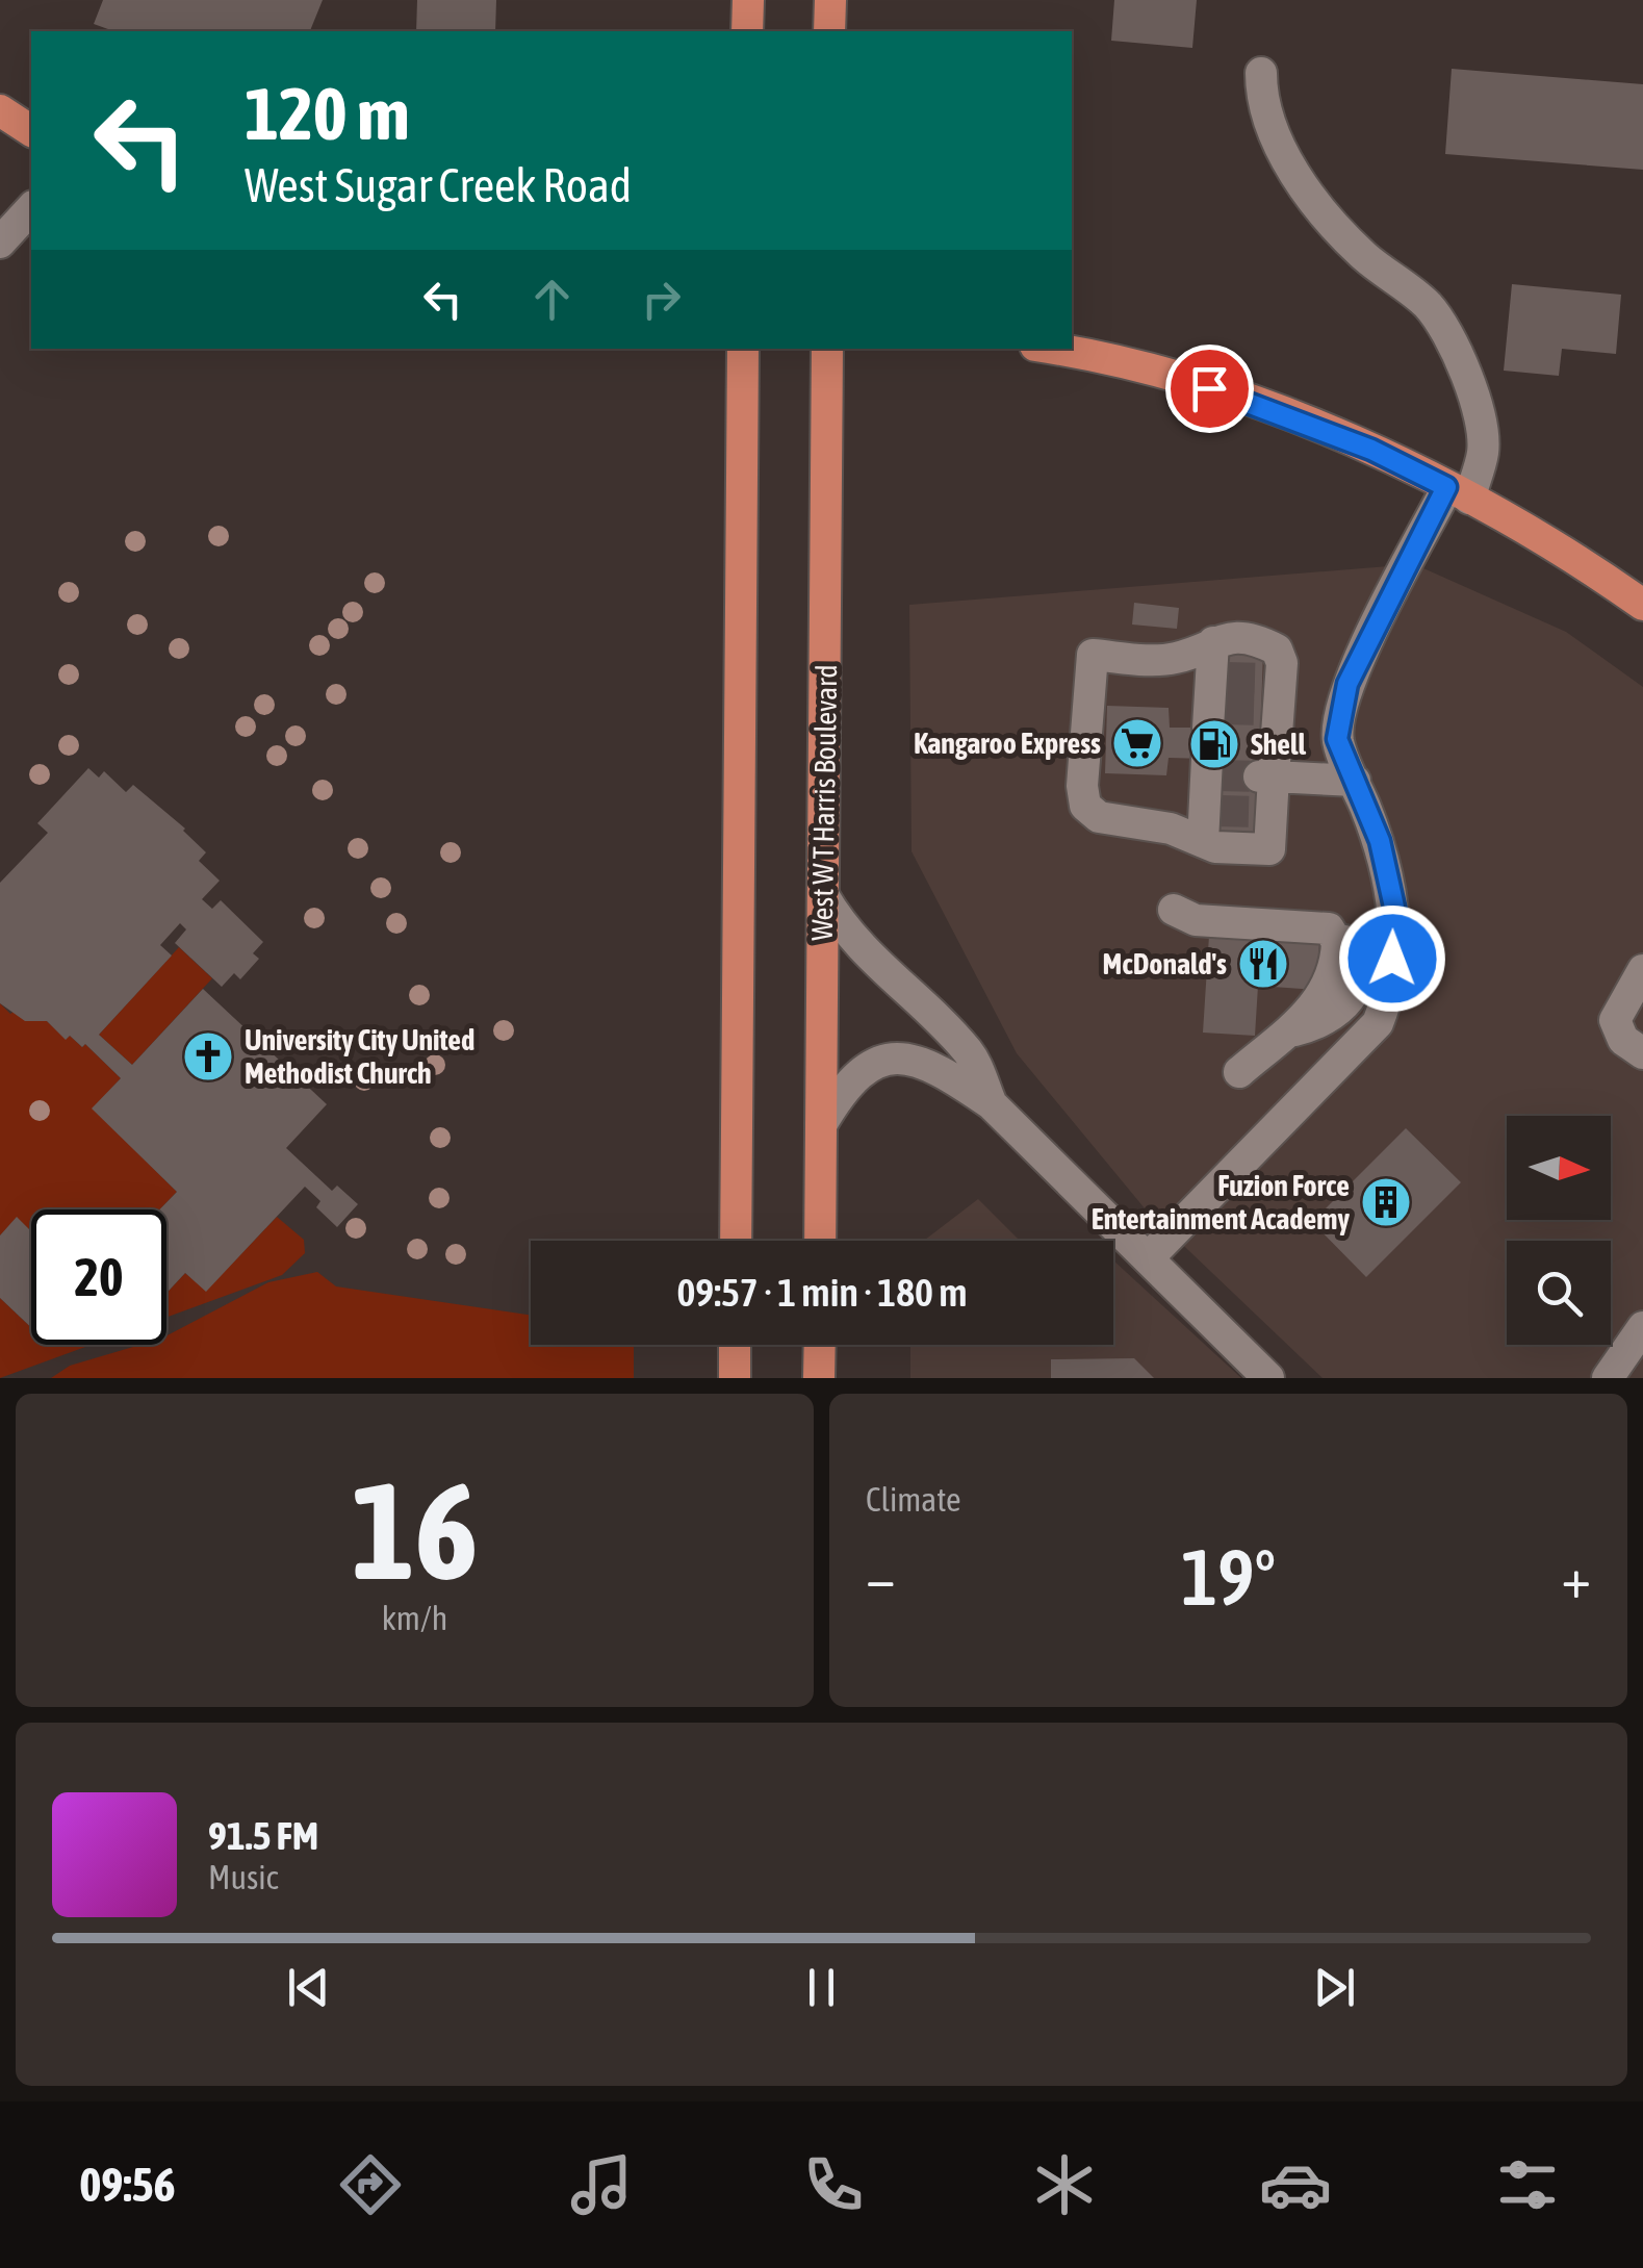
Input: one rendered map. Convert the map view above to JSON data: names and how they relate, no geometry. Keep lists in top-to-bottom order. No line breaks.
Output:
{"streets":{"main road":["West W T Harris Boulevard"]},"places":{"supermarket":["Kangaroo Express"],"fuel station":["Shell"],"restaurant":["McDonald's"],"church":["University City United Methodist Church"],"building":["Fuzion Force Entertainment Academy"]},"north":"right","page":{"turn":["120 m","West Sugar Creek Road"],"limit":"20","trip":"09:57 · 1 min · 180 m","tile":[["16","km/h"],"Climate"],"heat":["−","19°","+"],"song":["91.5 FM","Music"],"tabs":"09:56"}}
